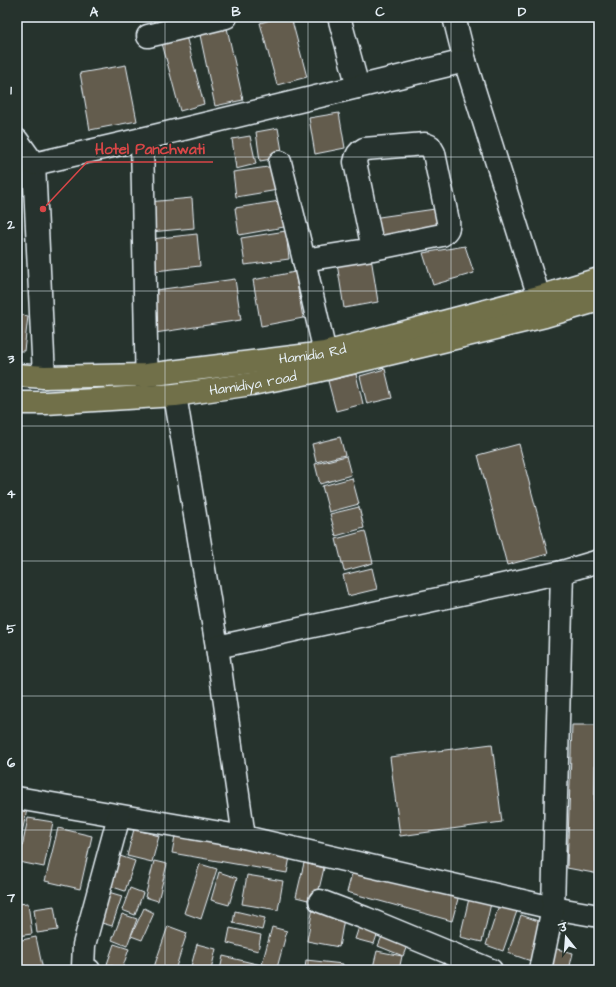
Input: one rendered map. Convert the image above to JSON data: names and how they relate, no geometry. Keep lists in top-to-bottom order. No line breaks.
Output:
{"streets":{"main road":["Hamidia Rd","Hamidiya road"]},"crossings":[["Hamidia Rd","Hamidiya road"]],"places":["Hotel Panchwati"],"north":"top","grid":{"columns":["A","B","C","D"],"rows":["1","2","3","4","5","6","7"]}}
